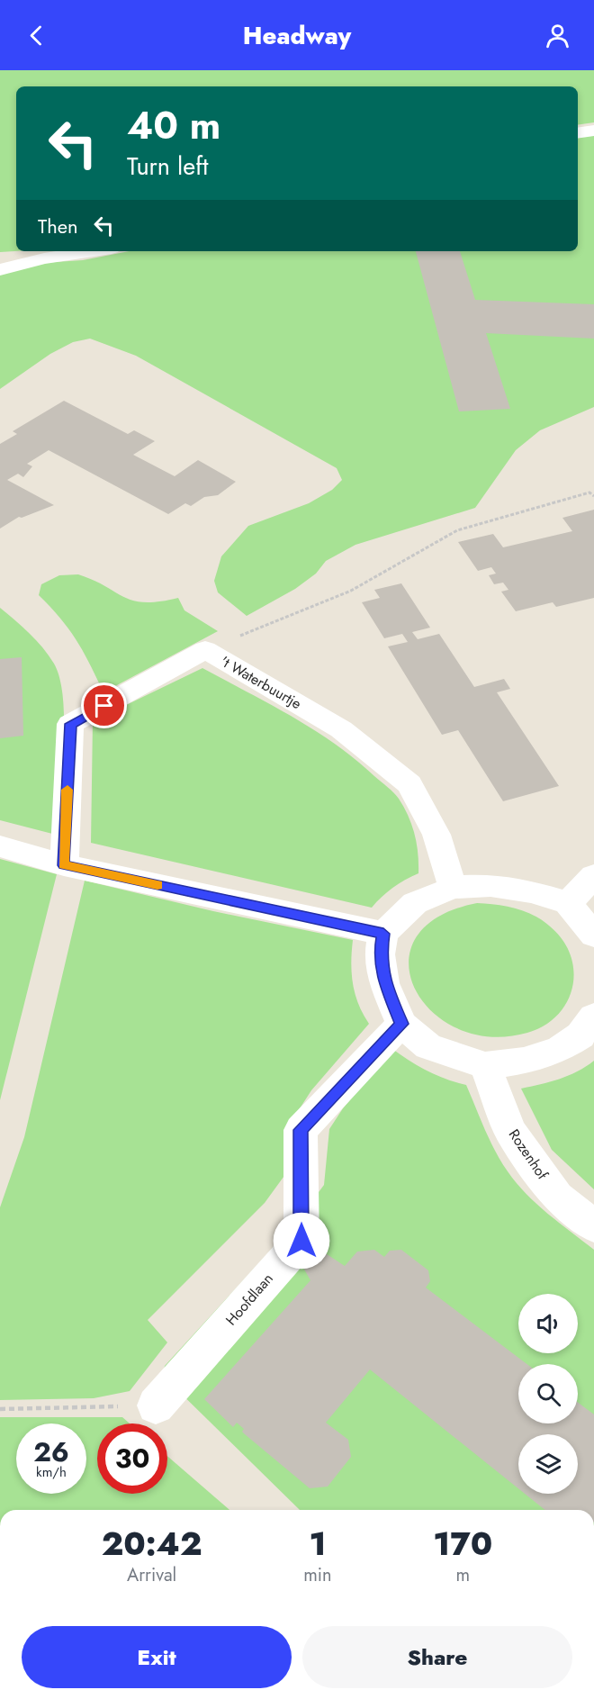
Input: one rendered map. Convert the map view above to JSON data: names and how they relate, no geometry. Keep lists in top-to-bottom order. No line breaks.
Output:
{"streets":{"street":["'t Waterbuurtje","Rozenhof","Hoofdlaan"]},"page":{"header":"Headway","turn":["40 m","Turn left"],"then":"Then","speed":"26 km/h","limit":"30","eta":["20:42","Arrival","1","min","170","m"],"buttons":["Exit","Share"]}}
